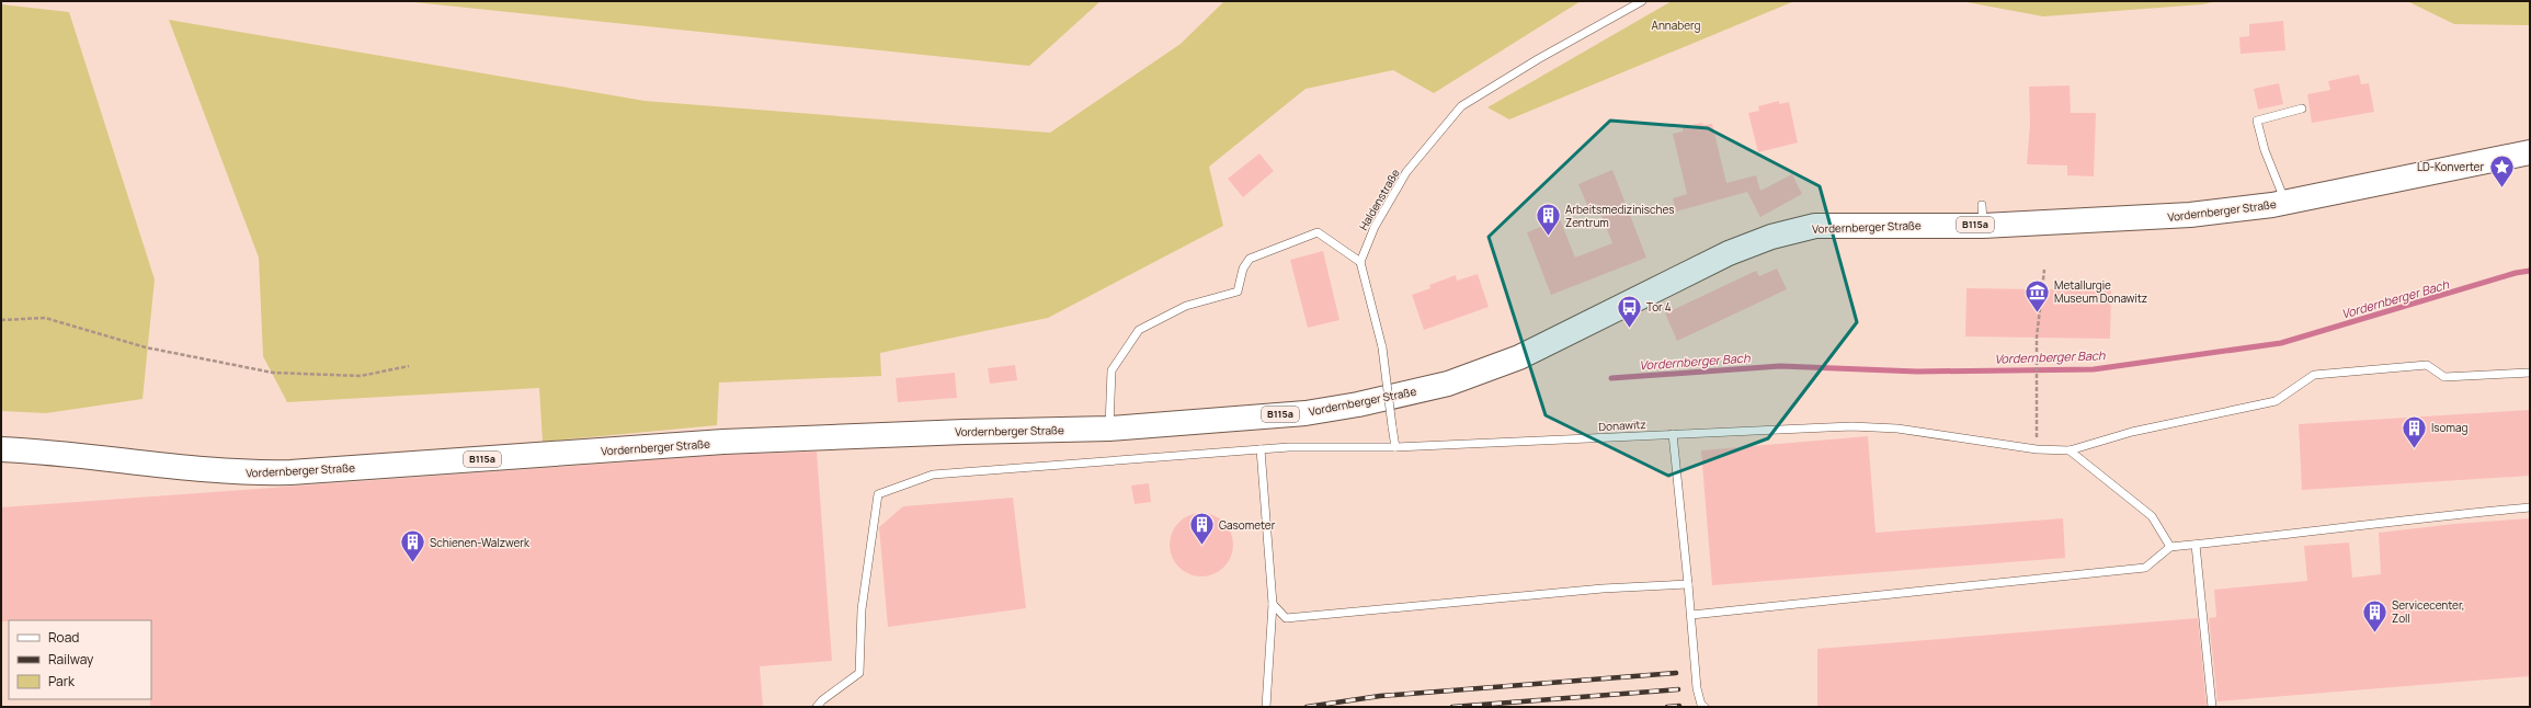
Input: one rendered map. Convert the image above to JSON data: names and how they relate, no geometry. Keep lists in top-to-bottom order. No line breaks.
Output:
{"streets":{"main road":["Vordernberger Straße","B115a"],"lane":["Haldenstraße","Donawitz"]},"water":["Vordernberger Bach"],"parks":["Annaberg"],"places":{"place":["LD-Konverter"],"building":["Arbeitsmedizinisches Zentrum","Isomag","Gasometer","Schienen-Walzwerk","Servicecenter, Zoll"],"museum":["Metallurgie Museum Donawitz"],"bus stop":["Tor 4"]},"legend":["Road","Railway","Park"]}
